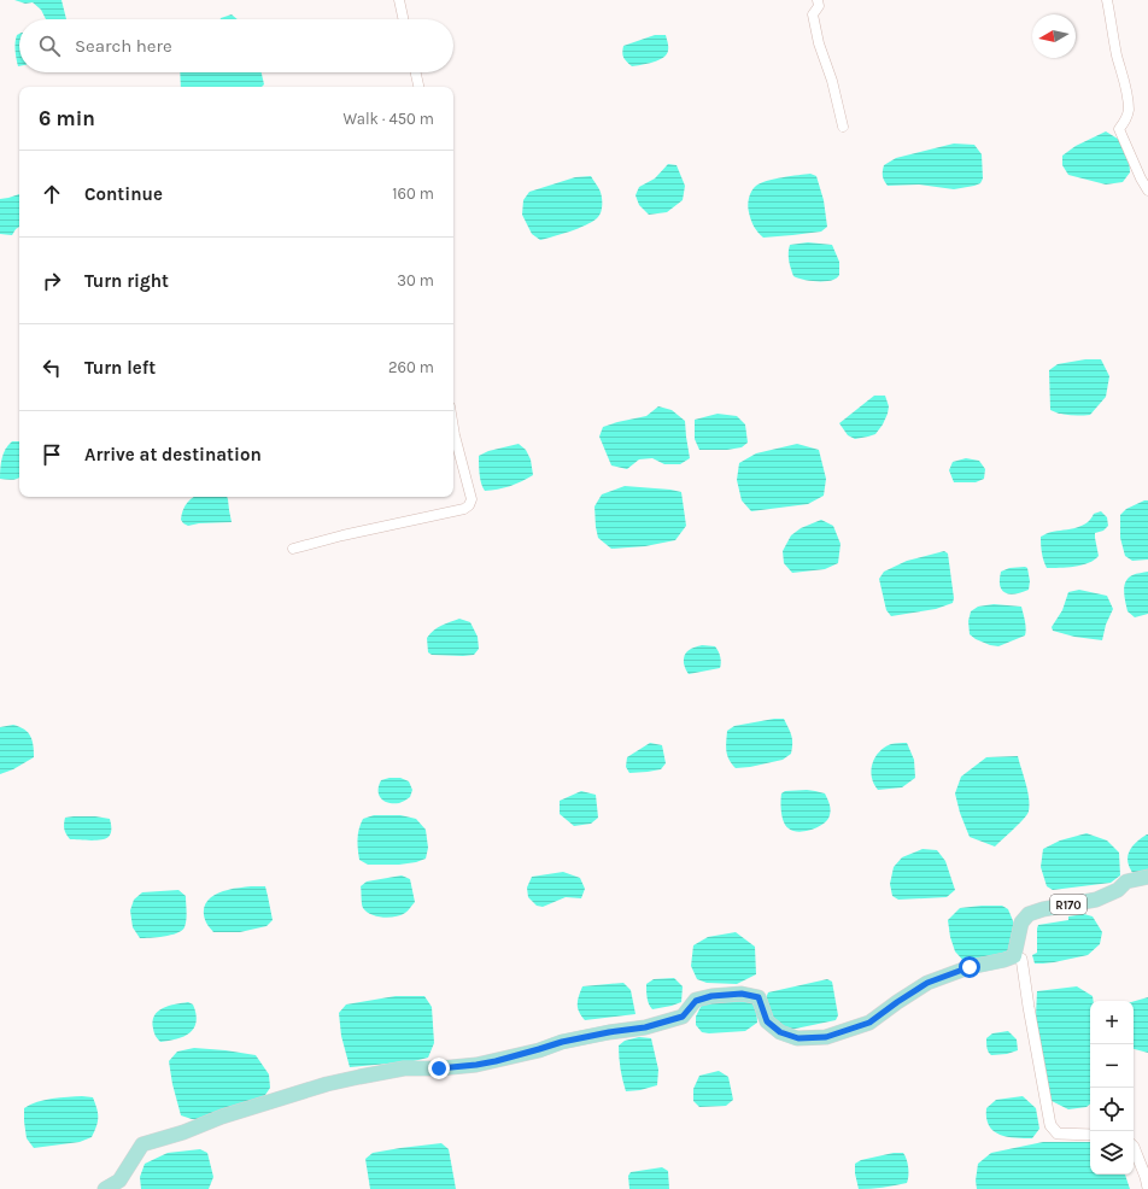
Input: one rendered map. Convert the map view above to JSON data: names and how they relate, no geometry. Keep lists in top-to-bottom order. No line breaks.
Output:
{"streets":{"main road":["R170"]},"north":"left","page":{"search":"Search here","heading":["6 min","Walk · 450 m"],"list":[["Continue","160 m"],["Turn right","30 m"],["Turn left","260 m"],"Arrive at destination"],"map_buttons":["+","−"]}}
